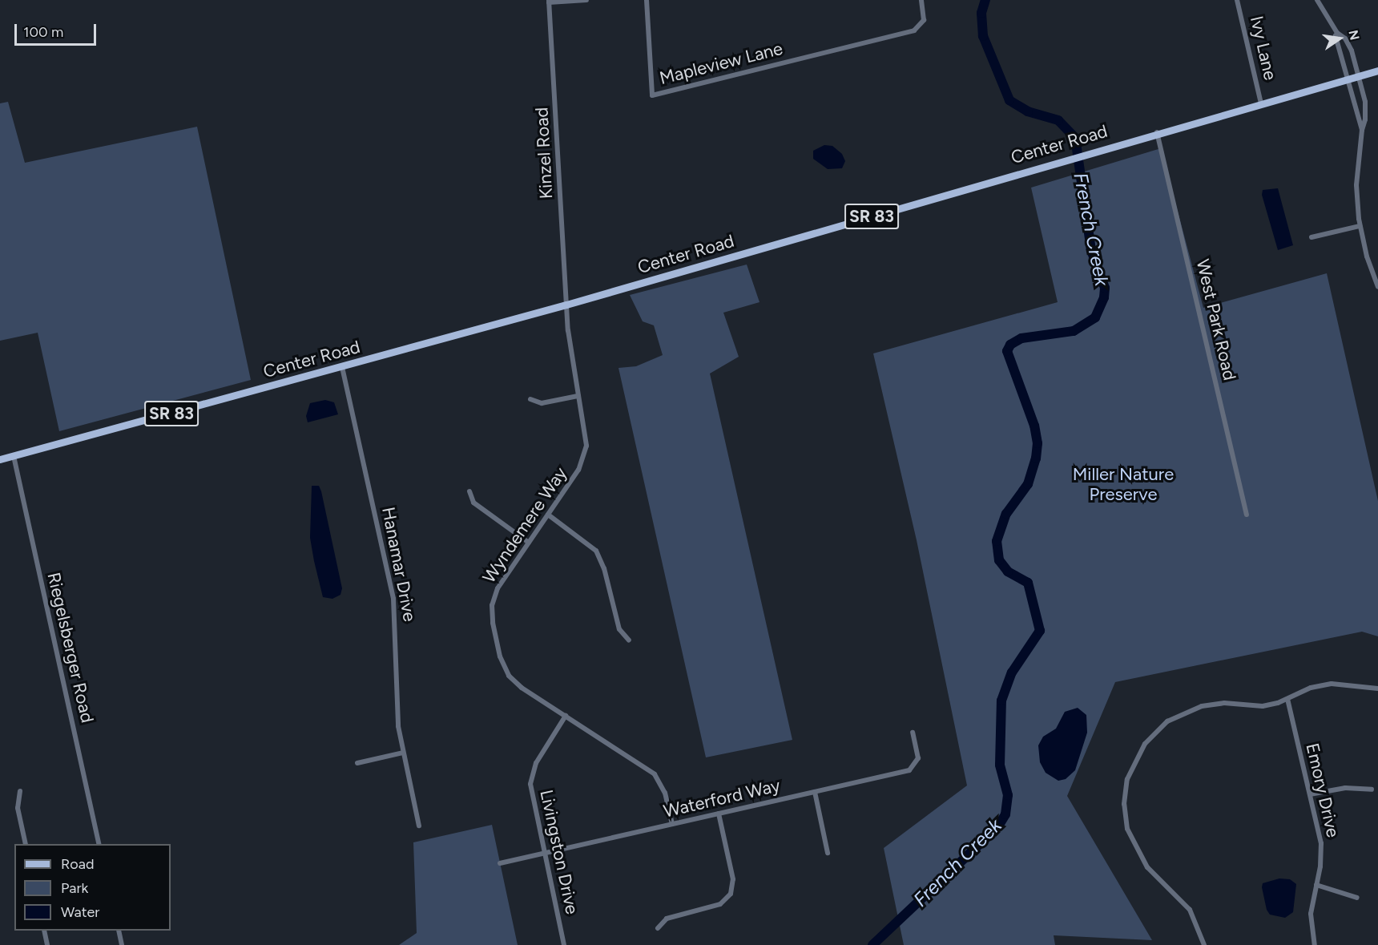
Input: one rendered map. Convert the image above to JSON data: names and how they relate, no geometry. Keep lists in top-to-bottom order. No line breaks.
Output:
{"streets":{"main road":["Center Road","SR 83"],"street":["Ivy Lane","Mapleview Lane","Kinzel Road","West Park Road","Wyndemere Way","Hanamar Drive","Riegelsberger Road","Emory Drive","Waterford Way","Livingston Drive"]},"crossings":[["Ivy Lane","Center Road"],["Center Road","Kinzel Road"],["Center Road","West Park Road"],["Center Road","Wyndemere Way"],["Center Road","Hanamar Drive"],["Center Road","Riegelsberger Road"],["Kinzel Road","Wyndemere Way"],["Wyndemere Way","Waterford Way"],["Wyndemere Way","Livingston Drive"],["Waterford Way","Livingston Drive"]],"water":["French Creek"],"parks":["Miller Nature Preserve"],"legend":["Road","Park","Water"],"scale_bar":"100 m","north":"right"}
